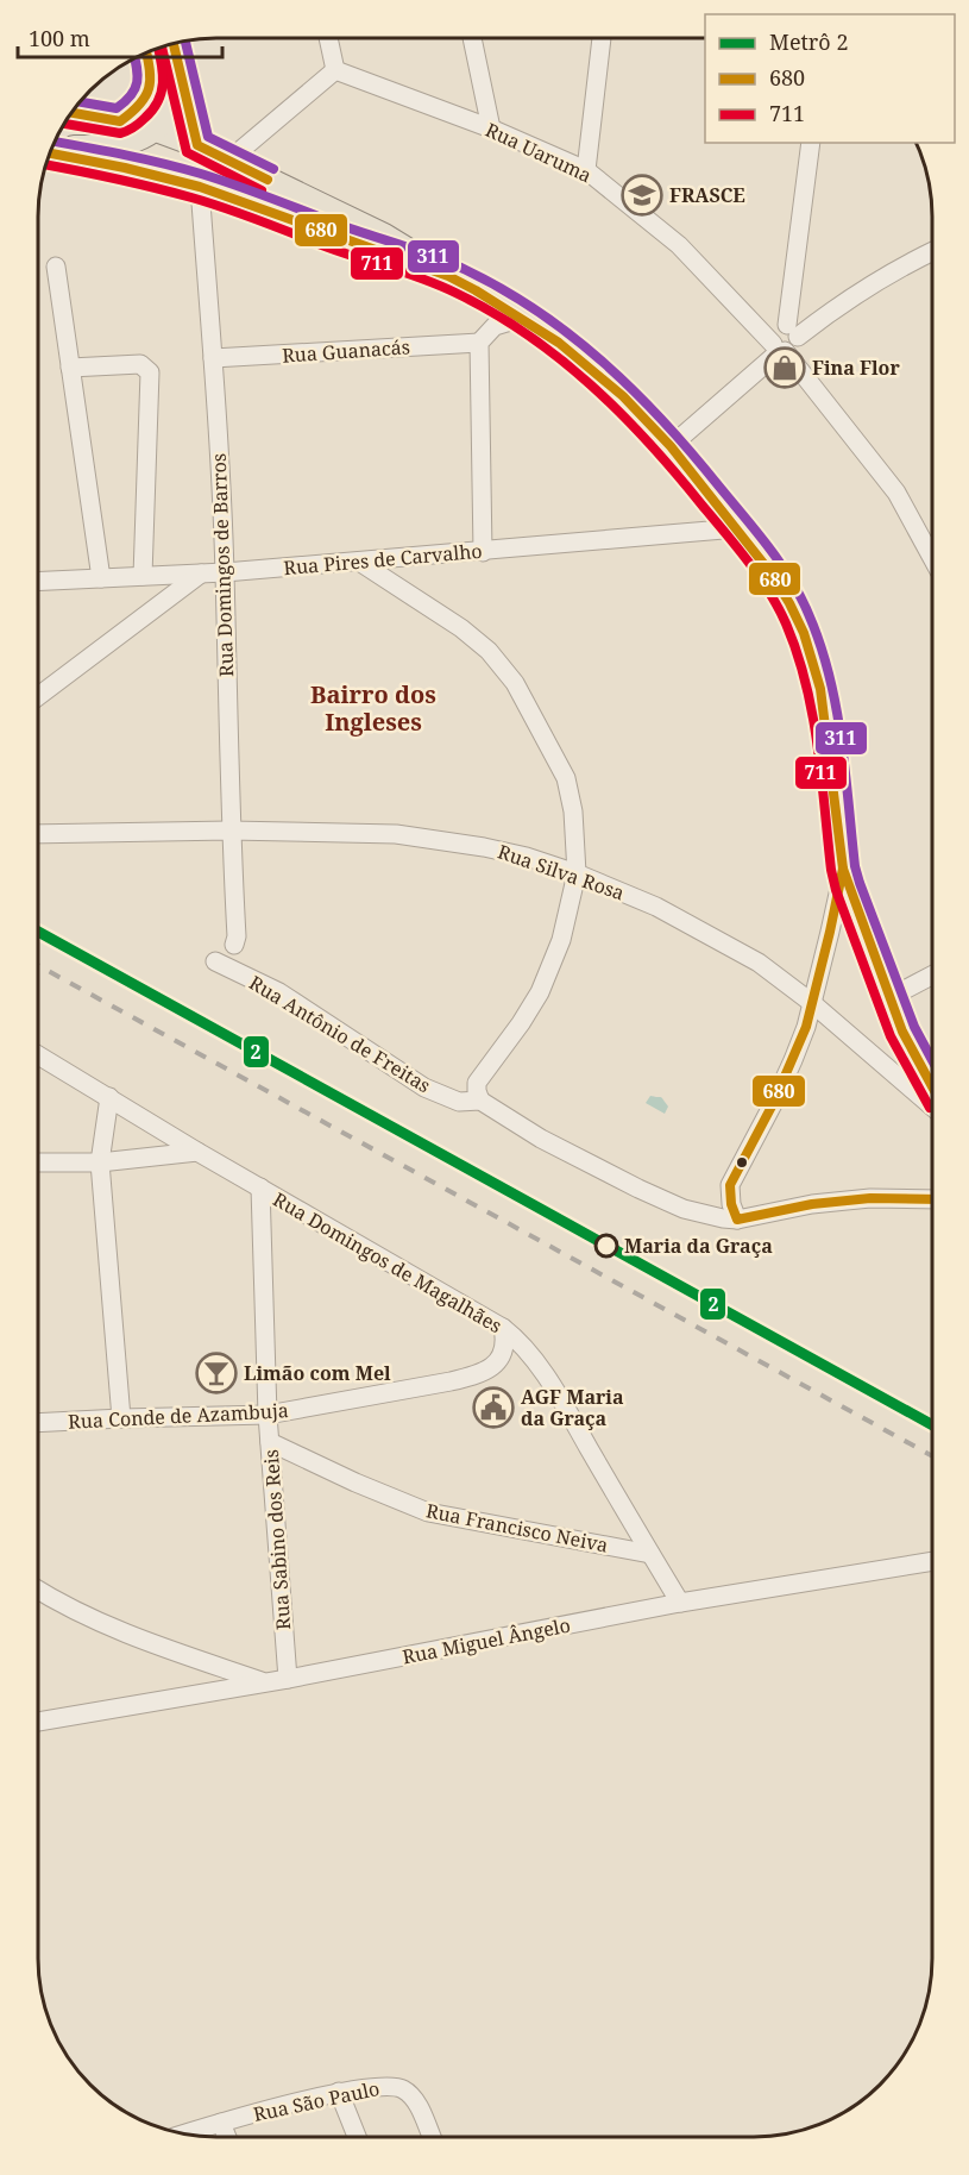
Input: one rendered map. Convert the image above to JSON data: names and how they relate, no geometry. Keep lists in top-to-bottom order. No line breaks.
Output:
{"streets":{"street":["Rua Uaruma","Rua Guanacás","Rua Pires de Carvalho","Rua Domingos de Barros","Rua Silva Rosa","Rua Antônio de Freitas","Rua Domingos de Magalhães","Rua Conde de Azambuja","Rua Francisco Neiva","Rua Sabino dos Reis","Rua Miguel Ângelo","Rua São Paulo"]},"crossings":[["Rua Guanacás","Rua Domingos de Barros"],["Rua Pires de Carvalho","Rua Domingos de Barros"],["Rua Domingos de Barros","Rua Silva Rosa"],["Rua Domingos de Magalhães","Rua Conde de Azambuja"],["Rua Domingos de Magalhães","Rua Francisco Neiva"],["Rua Domingos de Magalhães","Rua Sabino dos Reis"],["Rua Domingos de Magalhães","Rua Miguel Ângelo"],["Rua Conde de Azambuja","Rua Sabino dos Reis"],["Rua Francisco Neiva","Rua Sabino dos Reis"],["Rua Sabino dos Reis","Rua Miguel Ângelo"]],"districts":["Bairro dos Ingleses"],"places":{"school or university":["FRASCE"],"shop":["Fina Flor"],"other":["Maria da Graça"],"bar":["Limão com Mel"],"public building":["AGF Maria da Graça"]},"lines":["transit line 311","transit line 680","transit line 711","metro line 2"],"legend":["Metrô 2","680","711"],"scale_bar":"100 m"}
